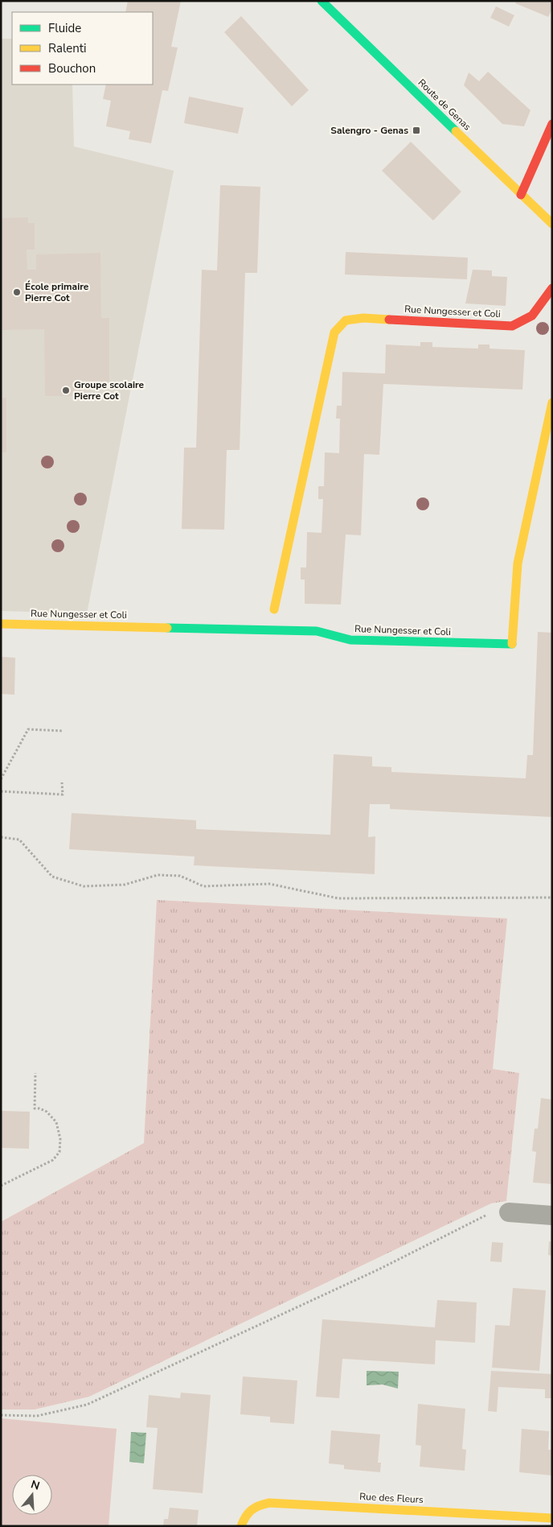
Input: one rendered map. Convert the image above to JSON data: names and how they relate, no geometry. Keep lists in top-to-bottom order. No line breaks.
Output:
{"streets":{"street":["Route de Genas","Rue Nungesser et Coli","Rue des Fleurs"]},"places":{"transit":["Salengro - Genas"],"other":["École primaire Pierre Cot","Groupe scolaire Pierre Cot"]},"legend":["Fluide","Ralenti","Bouchon"],"north":"top"}
